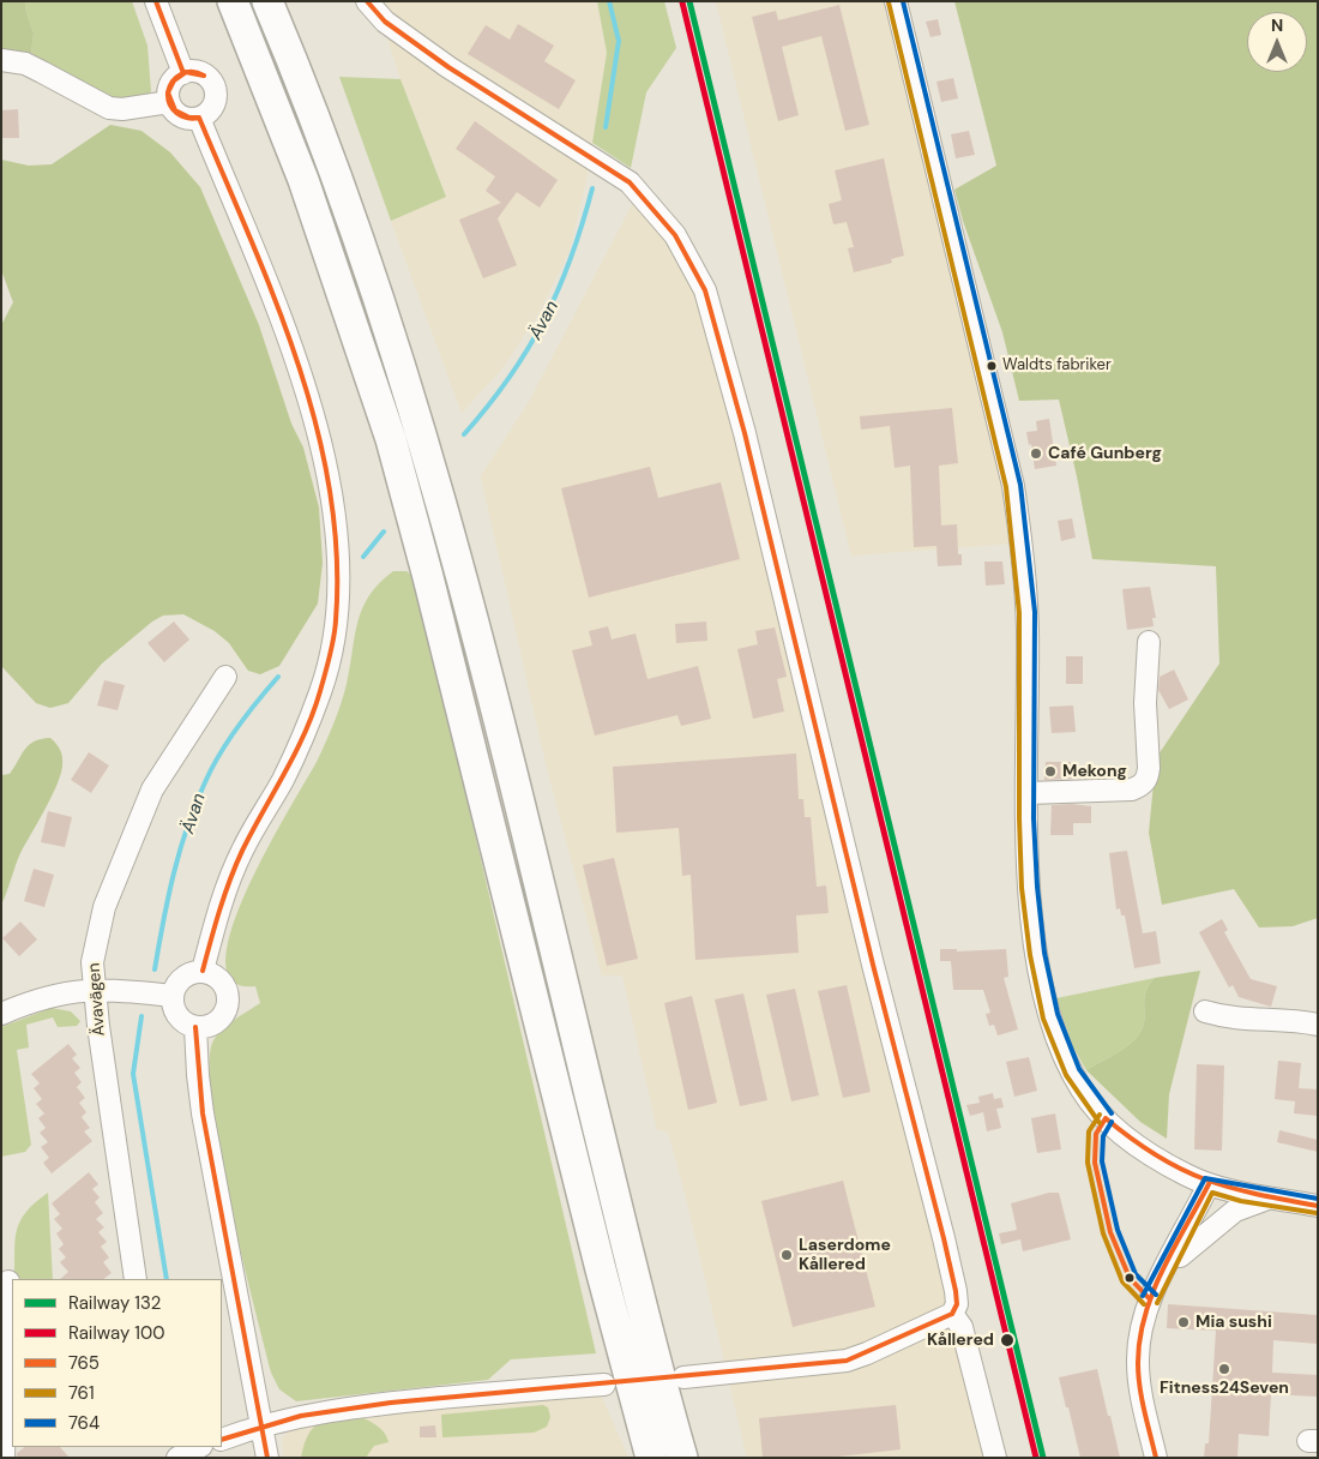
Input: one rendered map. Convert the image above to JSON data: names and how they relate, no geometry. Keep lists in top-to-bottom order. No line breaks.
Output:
{"streets":{"street":["Ävavägen"]},"water":["Ävan"],"places":["Waldts fabriker","Café Gunberg","Mekong","Laserdome Kållered","Mia sushi","Kållered","Fitness24Seven"],"lines":["rail line 132","transit line 765","transit line 764","rail line 100","transit line 761"],"legend":["Railway 132","Railway 100","765","761","764"],"north":"top"}
